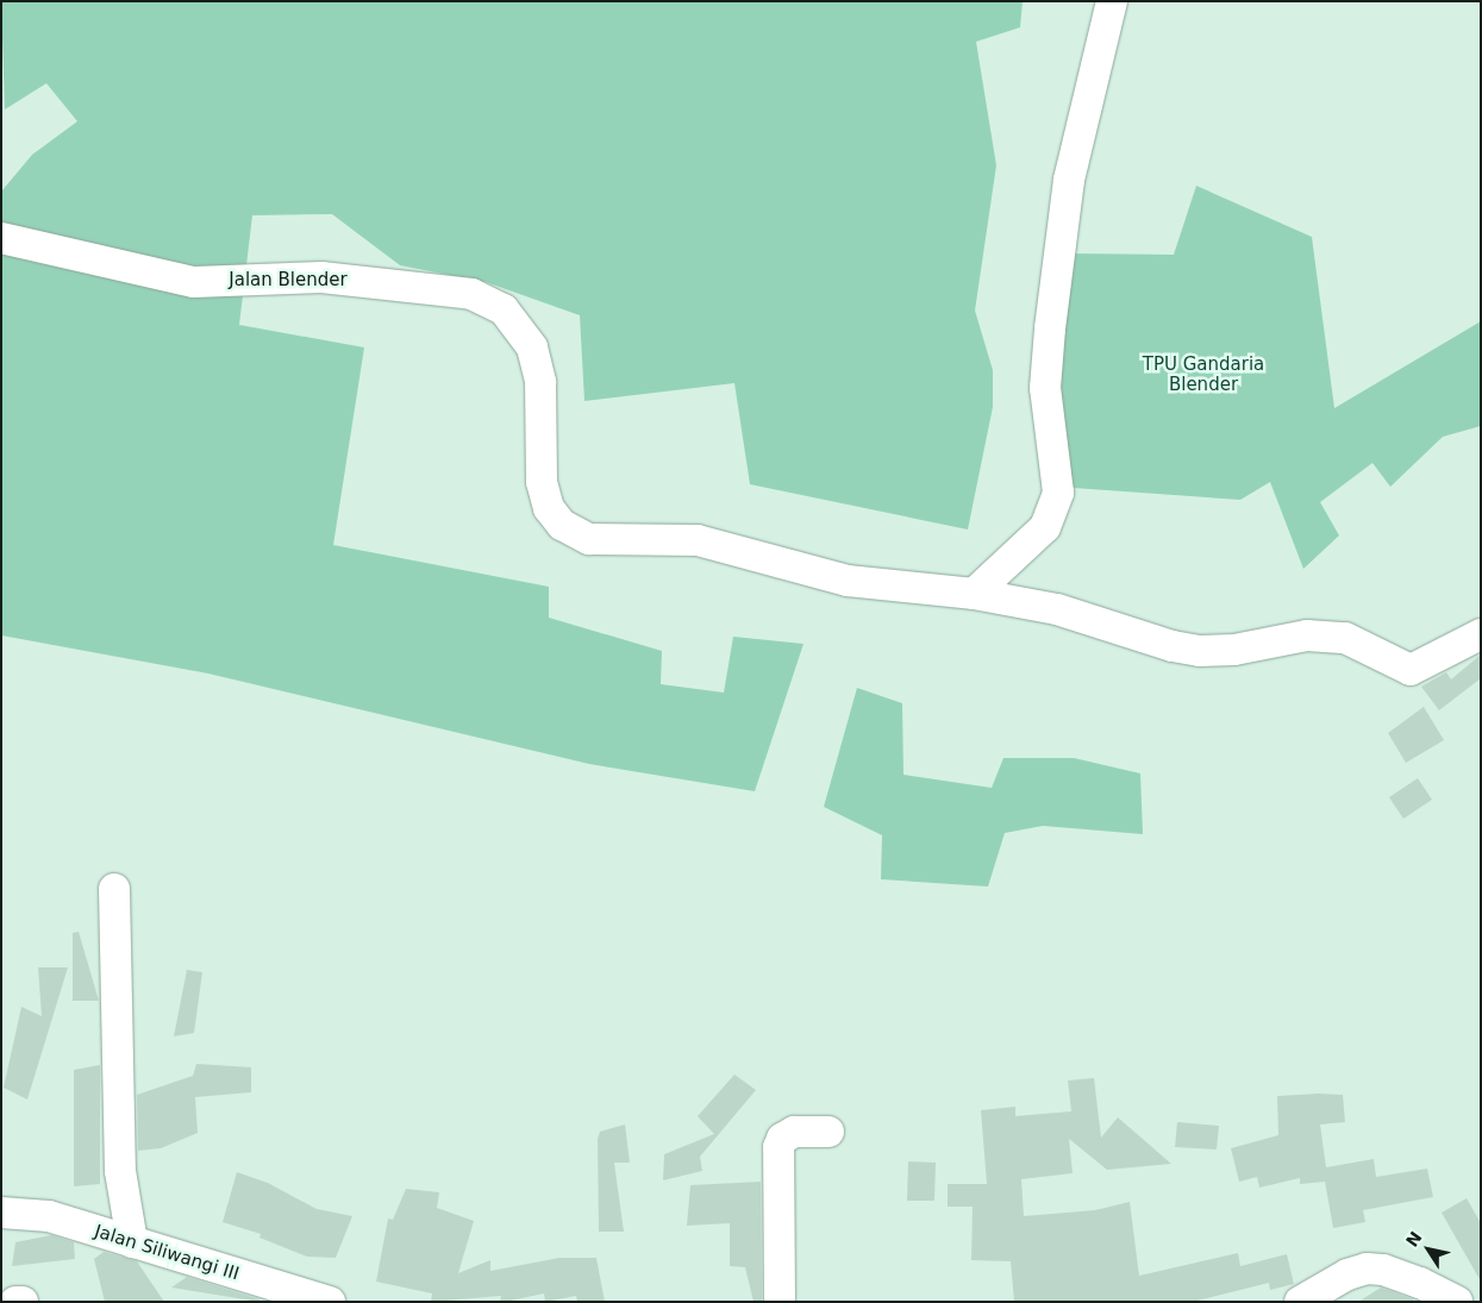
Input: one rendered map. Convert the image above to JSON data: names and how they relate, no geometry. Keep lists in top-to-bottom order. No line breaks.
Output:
{"streets":{"street":["Jalan Blender","Jalan Siliwangi III"]},"parks":["TPU Gandaria Blender"],"north":"top left"}
